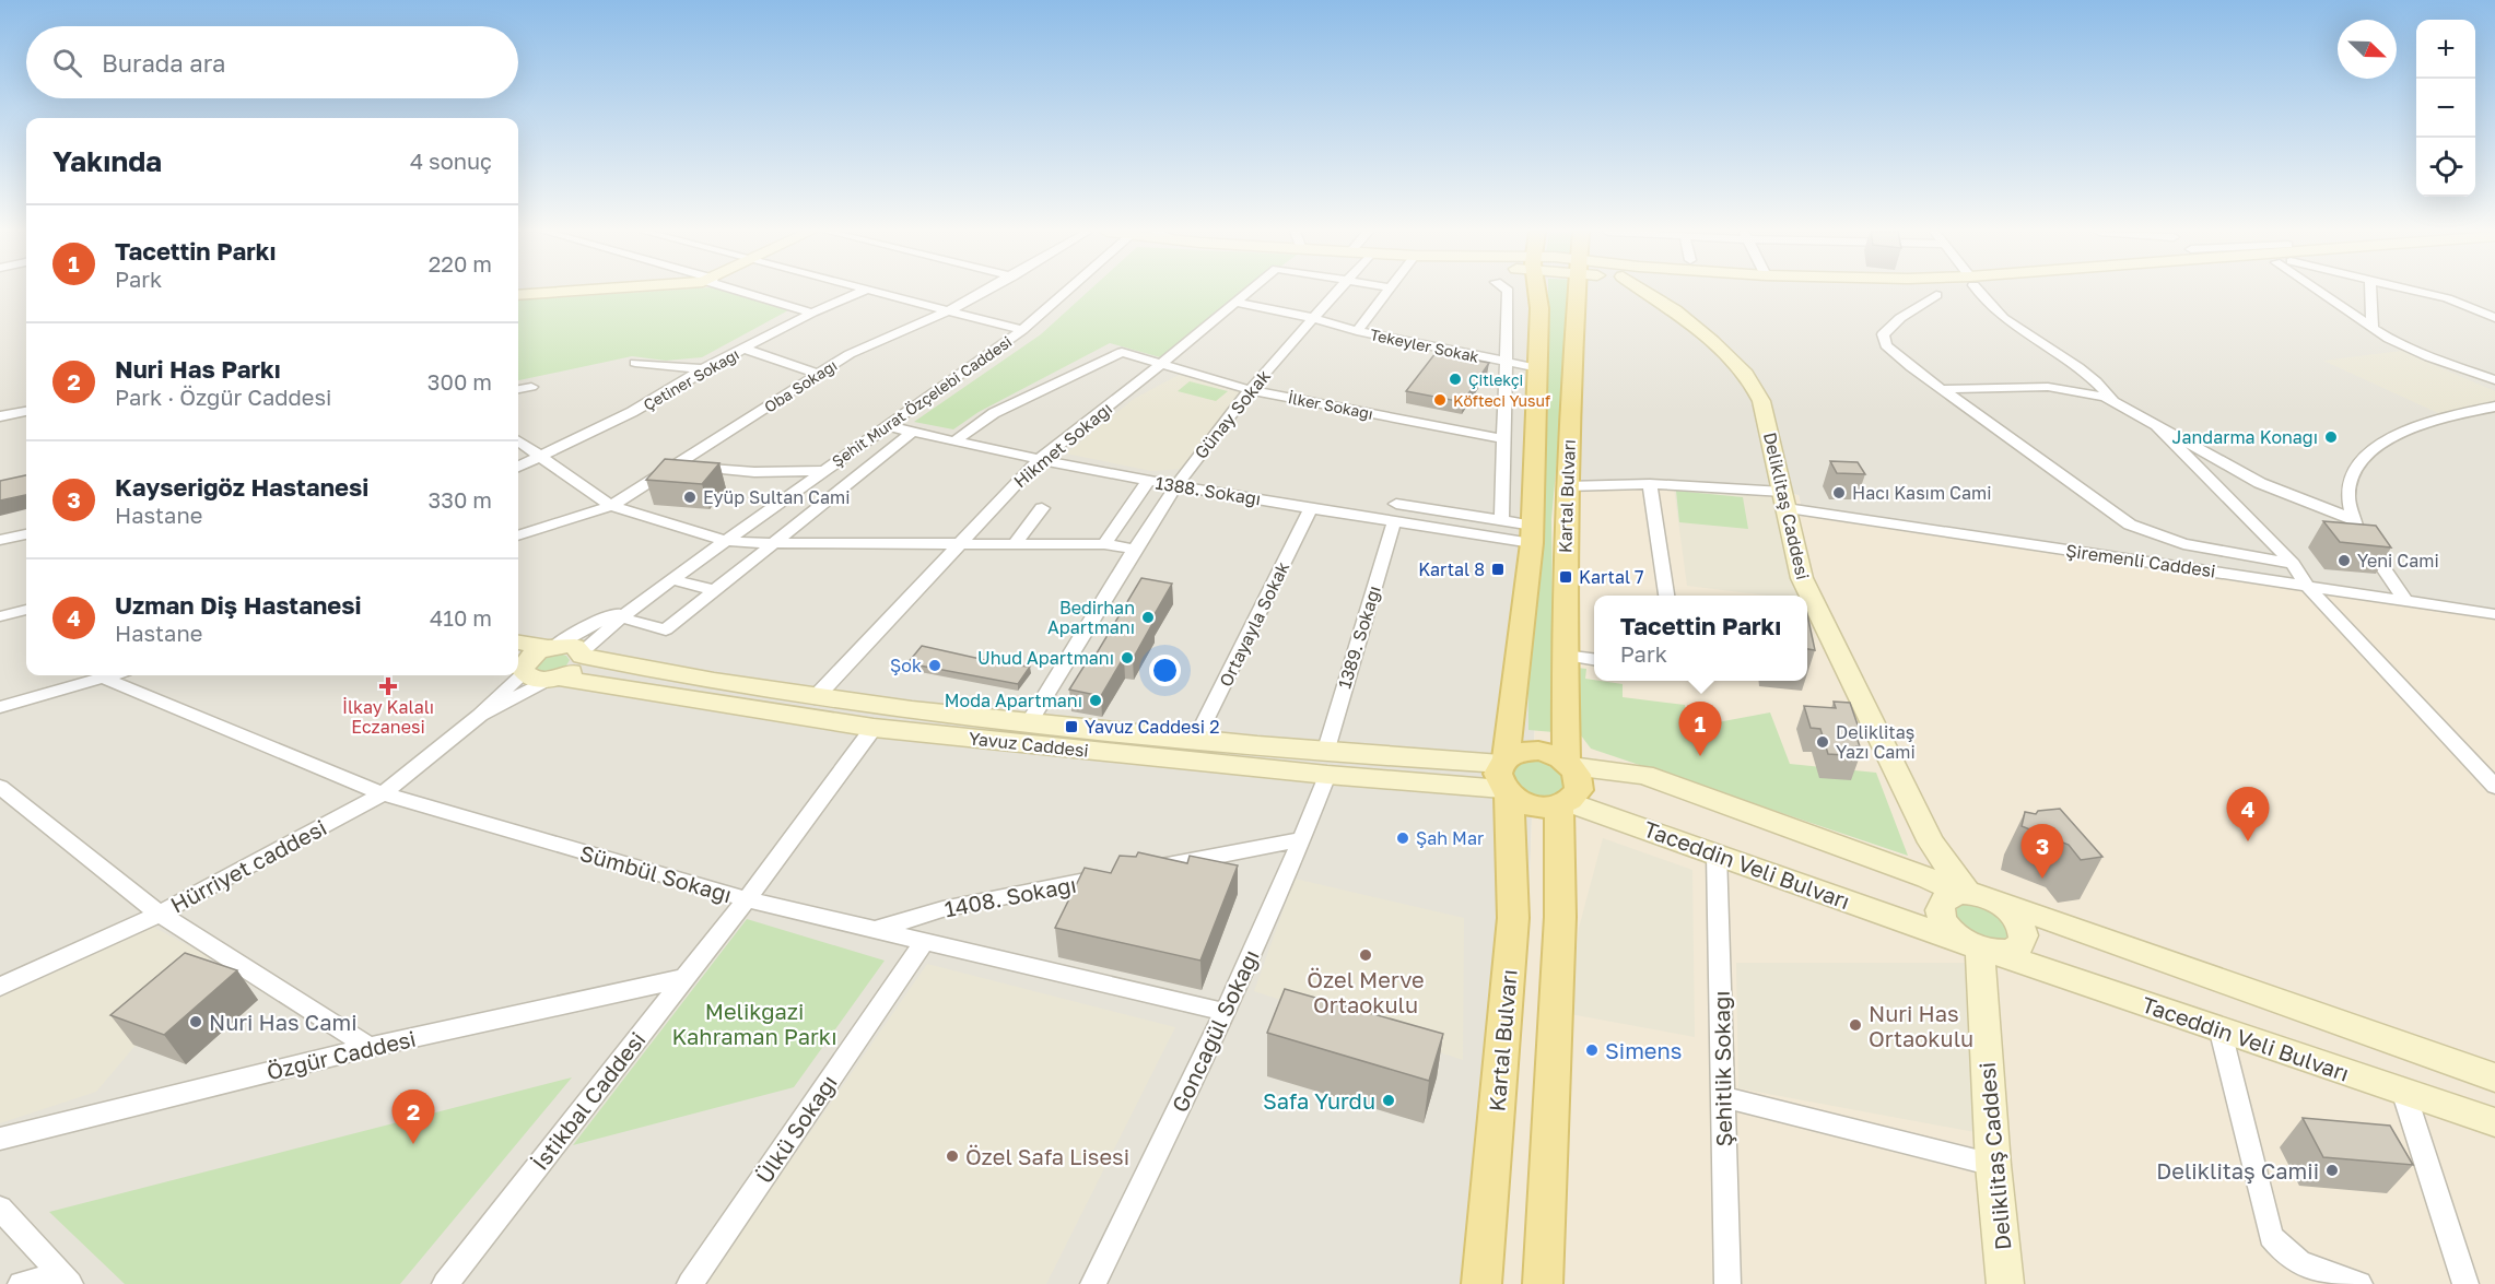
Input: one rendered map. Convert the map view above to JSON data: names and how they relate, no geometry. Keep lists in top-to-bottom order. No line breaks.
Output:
{"streets":{"main road":["Kartal Bulvarı"],"street":["Tekeyler Sokak","Çetiner Sokağı","Oba Sokağı","Şehit Murat Özçelebi Caddesi","İlker Sokağı","Günay Sokak","Hikmet Sokağı","1388. Sokağı","Deliklitaş Caddesi","Şiremenli Caddesi","Ortayayla Sokak","1389. Sokağı","Yavuz Caddesi","Taceddin Veli Bulvarı","Hürriyet caddesi","Sümbül Sokağı","1408. Sokağı","Goncagül Sokağı","Özgür Caddesi","Şehitlik Sokağı","İstikbal Caddesi","Ülkü Sokağı"]},"crossings":[["Tekeyler Sokak","Günay Sokak"],["Tekeyler Sokak","Hikmet Sokağı"],["Tekeyler Sokak","Kartal Bulvarı"],["Şehit Murat Özçelebi Caddesi","1388. Sokağı"],["Şehit Murat Özçelebi Caddesi","Yavuz Caddesi"],["İlker Sokağı","Günay Sokak"],["İlker Sokağı","Hikmet Sokağı"],["İlker Sokağı","1388. Sokağı"],["Günay Sokak","1388. Sokağı"],["Günay Sokak","Yavuz Caddesi"],["Hikmet Sokağı","1388. Sokağı"],["Hikmet Sokağı","Yavuz Caddesi"],["1388. Sokağı","Kartal Bulvarı"],["1388. Sokağı","Ortayayla Sokak"],["1388. Sokağı","1389. Sokağı"],["Kartal Bulvarı","Şiremenli Caddesi"],["Kartal Bulvarı","Yavuz Caddesi"],["Kartal Bulvarı","Taceddin Veli Bulvarı"],["Deliklitaş Caddesi","Şiremenli Caddesi"],["Deliklitaş Caddesi","Taceddin Veli Bulvarı"],["Ortayayla Sokak","Yavuz Caddesi"],["1389. Sokağı","Yavuz Caddesi"],["1389. Sokağı","Goncagül Sokağı"],["Yavuz Caddesi","Taceddin Veli Bulvarı"],["Yavuz Caddesi","Hürriyet caddesi"],["Yavuz Caddesi","Goncagül Sokağı"],["Yavuz Caddesi","İstikbal Caddesi"],["Taceddin Veli Bulvarı","Şehitlik Sokağı"],["Hürriyet caddesi","Sümbül Sokağı"],["Sümbül Sokağı","1408. Sokağı"],["Sümbül Sokağı","Goncagül Sokağı"],["Sümbül Sokağı","İstikbal Caddesi"],["Sümbül Sokağı","Ülkü Sokağı"],["Özgür Caddesi","İstikbal Caddesi"]],"parks":["Melikgazi Kahraman Parkı"],"places":{"other":["Çitlekçi","Köfteci Yusuf","Jandarma Konağı","Hacı Kasım Cami","Eyüp Sultan Cami","Yeni Cami","Bedirhan Apartmanı","Uhud Apartmanı","Şok","Moda Apartmanı","Deliklitaş Yazı Cami","Şah Mar","Özel Merve Ortaokulu","Nuri Has Cami","Nuri Has Ortaokulu","Simens","Safa Yurdu","Özel Safa Lisesi","Deliklitaş Camii"],"transit":["Kartal 8","Kartal 7","Yavuz Caddesi 2"],"health":["İlkay Kalalı Eczanesi"]},"north":"bottom right","page":{"map_buttons":["+","−"],"search":"Burada ara","heading":["Yakında","4 sonuç"],"list":[{"mark":"1","name":"Tacettin Parkı","note":"Park","value":"220 m"},{"mark":"2","name":"Nuri Has Parkı","note":"Park · Özgür Caddesi","value":"300 m"},{"mark":"3","name":"Kayserigöz Hastanesi","note":"Hastane","value":"330 m"},{"mark":"4","name":"Uzman Diş Hastanesi","note":"Hastane","value":"410 m"}],"popup":["Tacettin Parkı","Park"],"pins":["1","4","3","2"]}}
